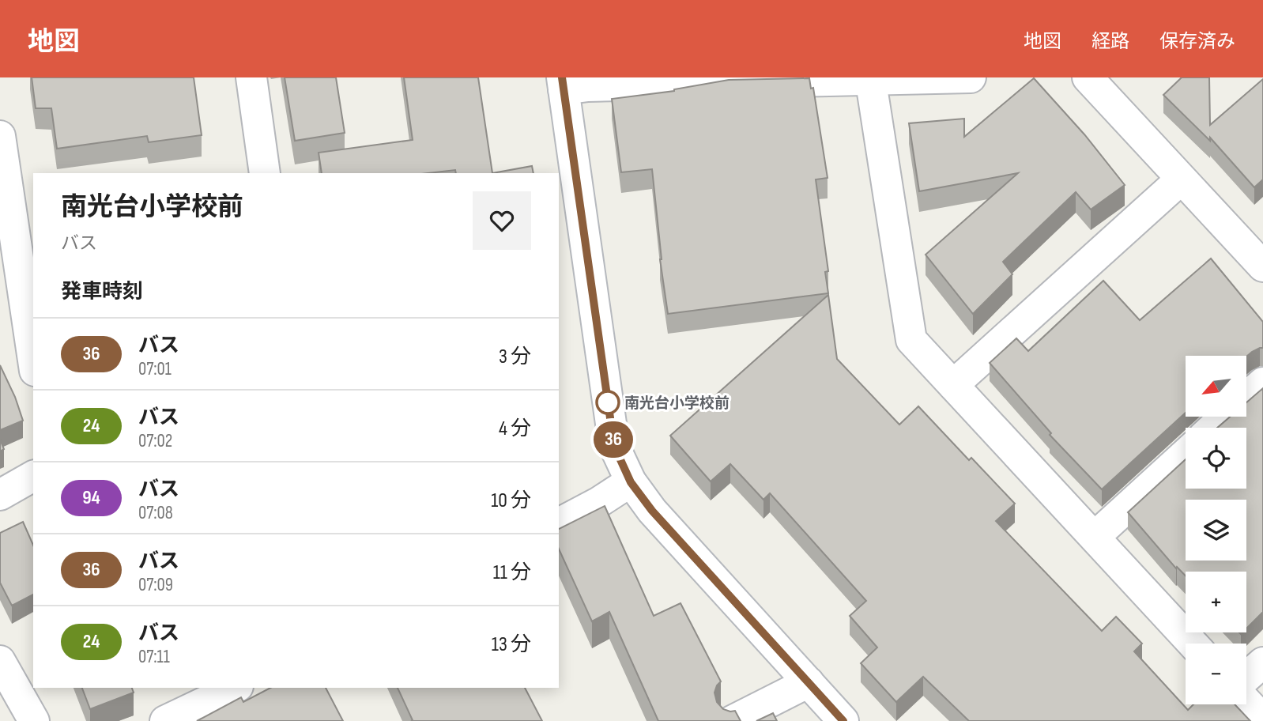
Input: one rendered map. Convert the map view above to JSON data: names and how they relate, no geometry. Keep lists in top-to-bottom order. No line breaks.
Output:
{"places":["南光台小学校前"],"lines":["bus line 36"],"north":"bottom left","page":{"header":"地図","nav":["地図","経路","保存済み"],"on_map":"36","heading":[["南光台小学校前","バス"],"発車時刻"],"list":[{"mark":"36","name":"バス","note":"07:01","value":"3 分"},{"mark":"24","name":"バス","note":"07:02","value":"4 分"},{"mark":"94","name":"バス","note":"07:08","value":"10 分"},{"mark":"36","name":"バス","note":"07:09","value":"11 分"},{"mark":"24","name":"バス","note":"07:11","value":"13 分"}],"map_buttons":["+","−"]}}
